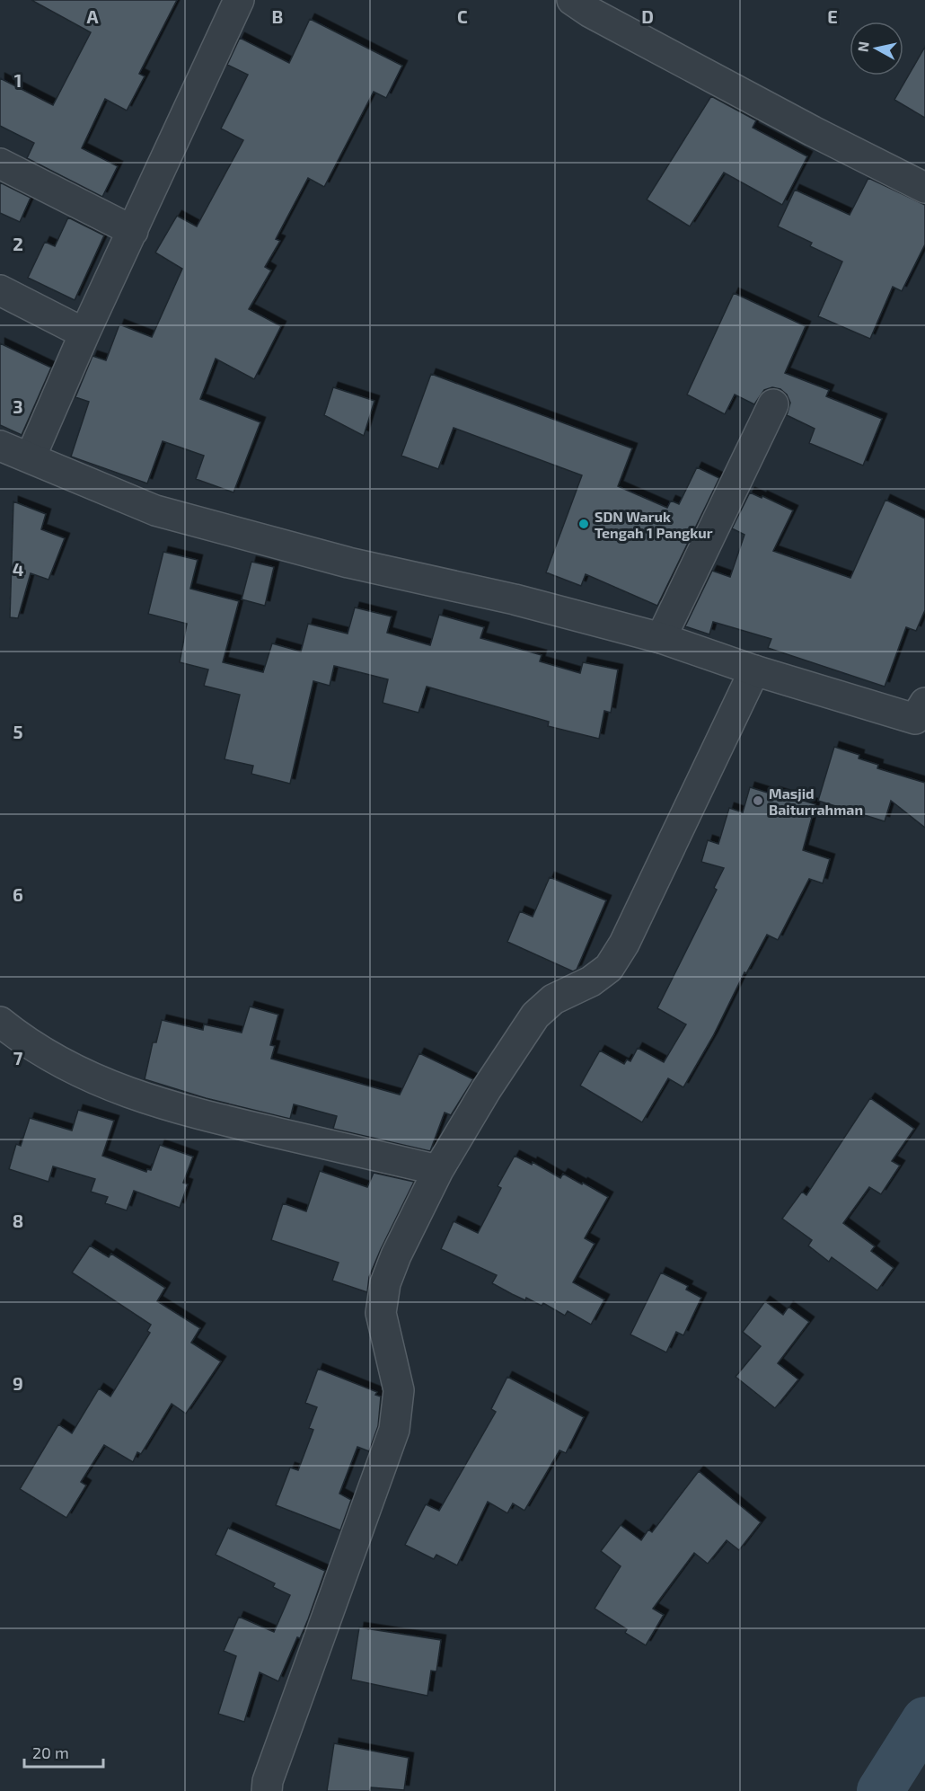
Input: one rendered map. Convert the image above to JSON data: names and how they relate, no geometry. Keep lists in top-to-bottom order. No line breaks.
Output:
{"places":["SDN Waruk Tengah 1 Pangkur","Masjid Baiturrahman"],"scale_bar":"20 m","north":"left","grid":{"columns":["A","B","C","D","E"],"rows":["1","2","3","4","5","6","7","8","9"]}}
